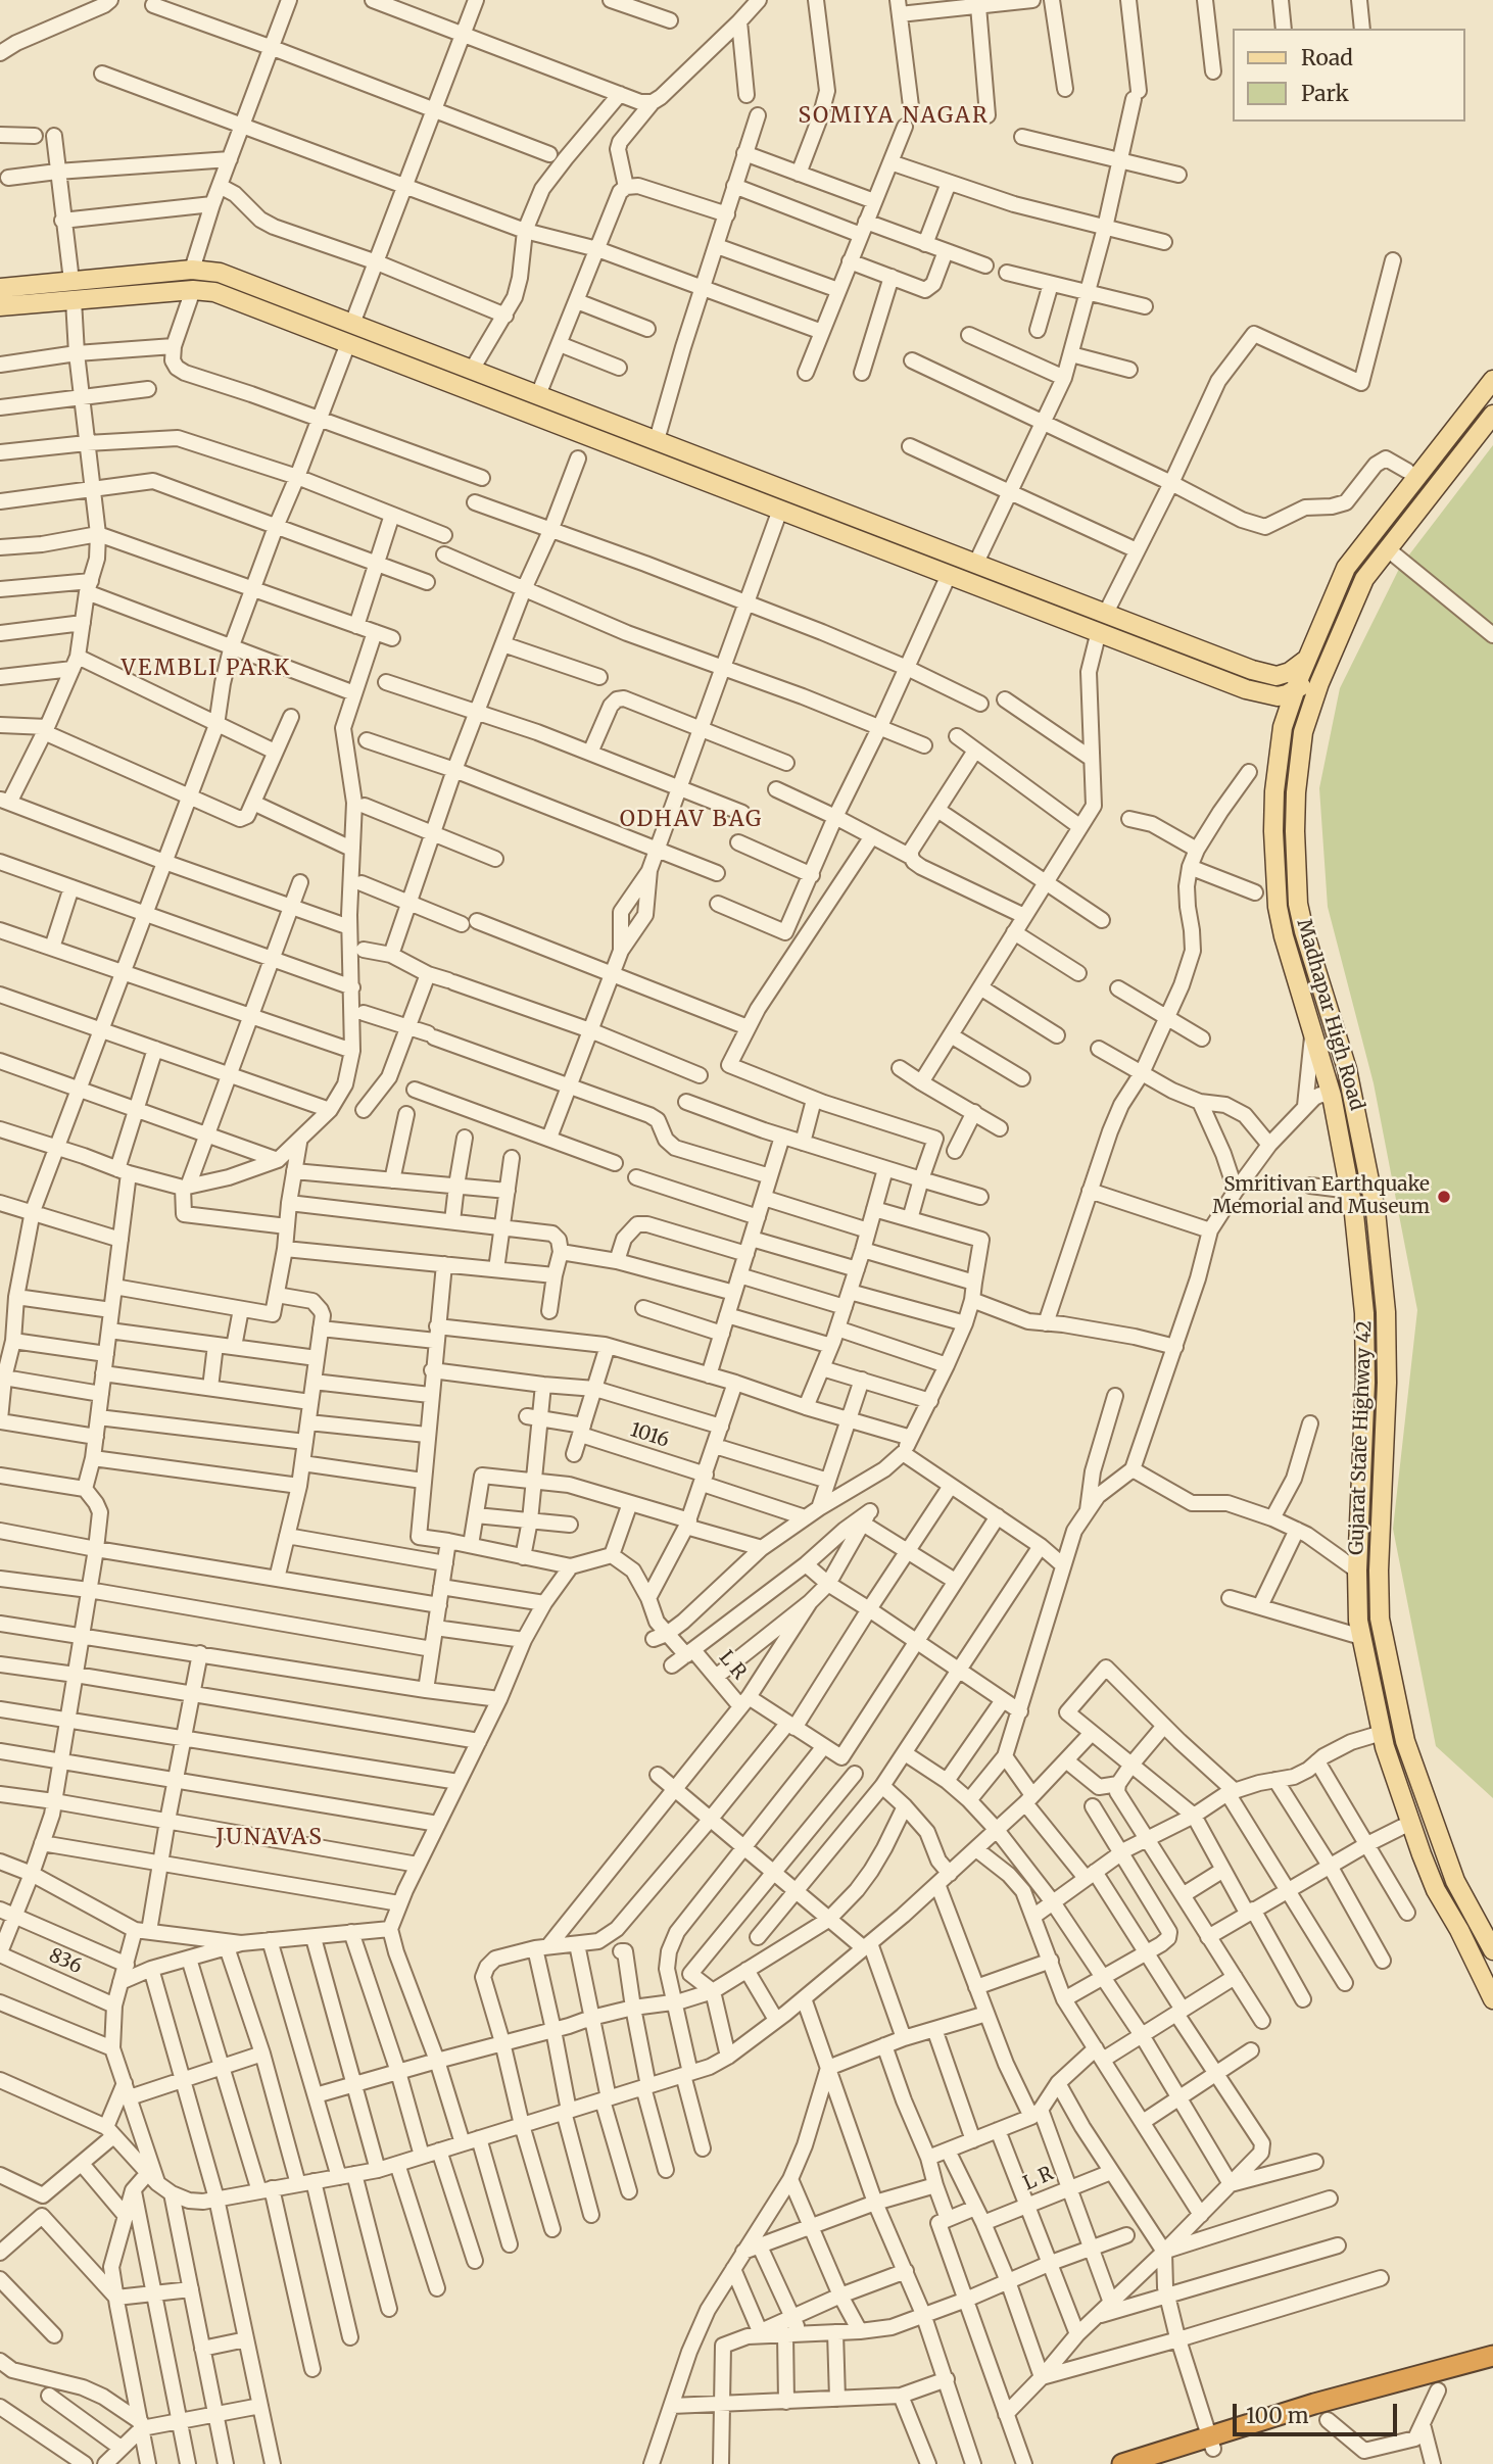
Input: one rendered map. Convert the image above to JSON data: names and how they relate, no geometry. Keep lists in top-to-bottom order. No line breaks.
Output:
{"streets":{"main road":["Madhapar High Road","Gujarat State Highway 42"],"street":["1016","L R","836"]},"districts":["SOMIYA NAGAR","VEMBLI PARK","ODHAV BAG","JUNAVAS"],"places":["Smritivan Earthquake Memorial and Museum"],"legend":["Road","Park"],"scale_bar":"100 m"}
